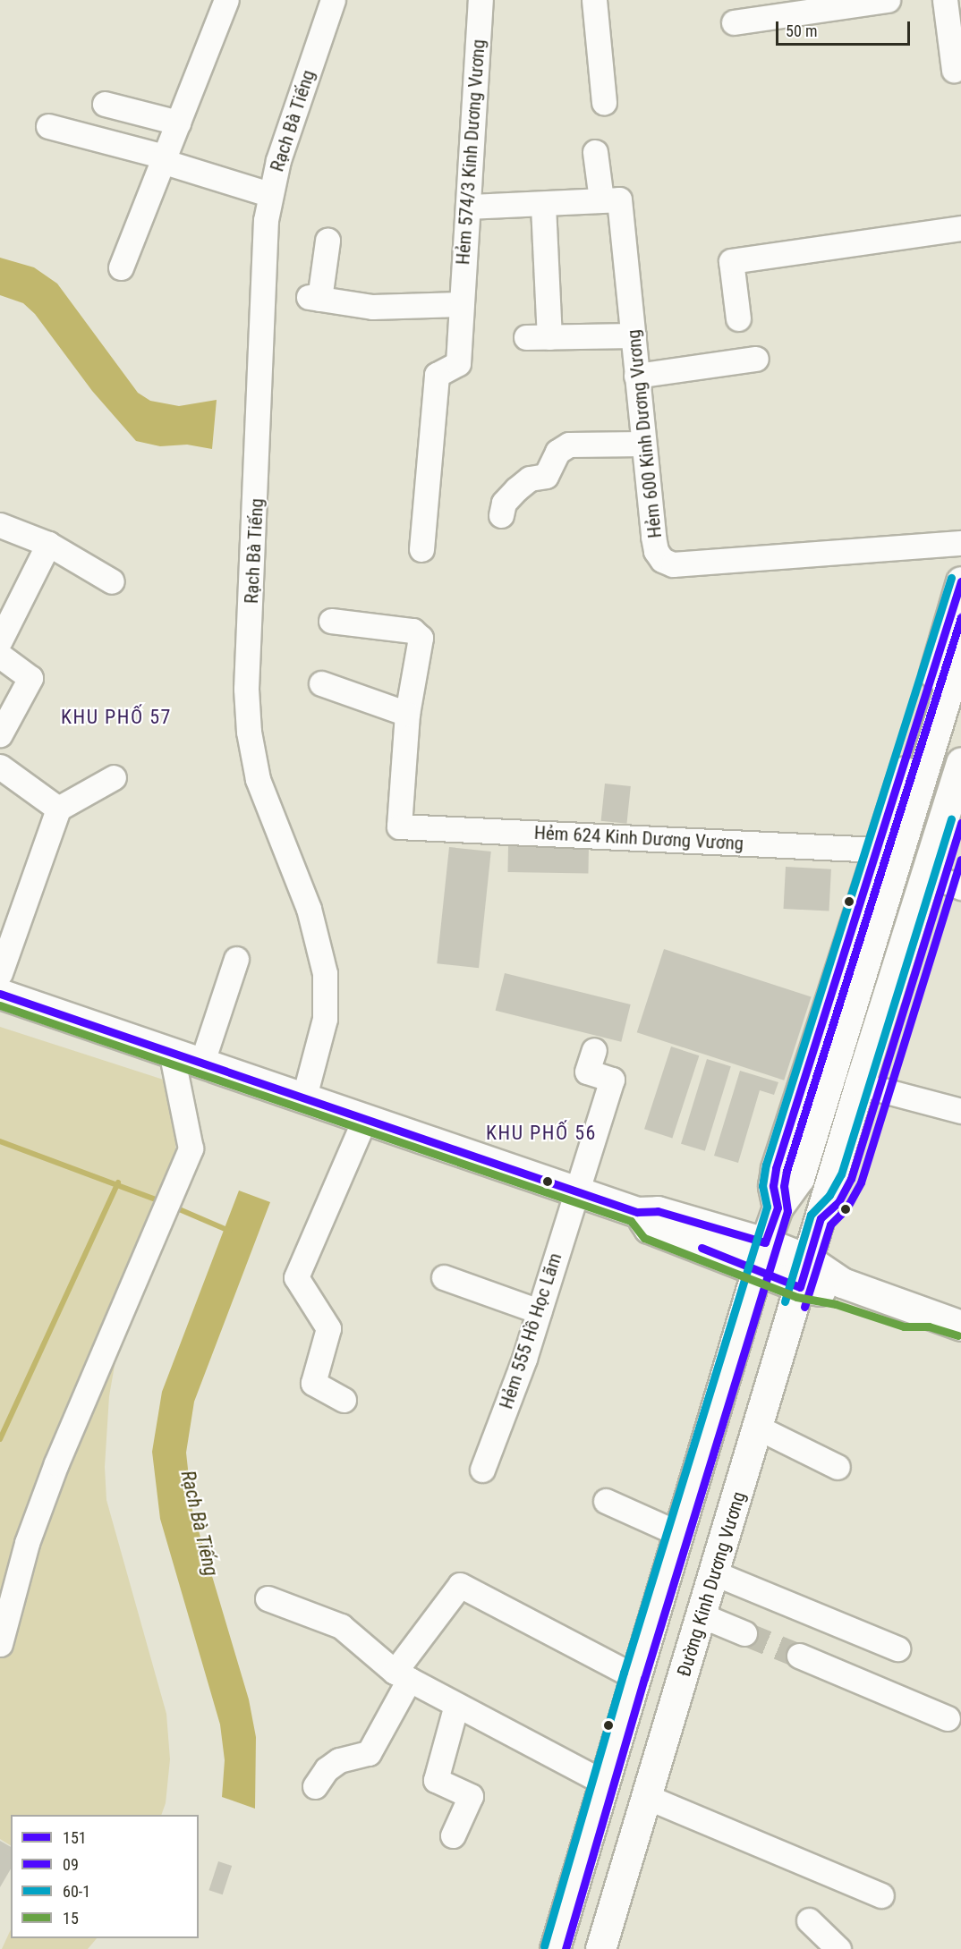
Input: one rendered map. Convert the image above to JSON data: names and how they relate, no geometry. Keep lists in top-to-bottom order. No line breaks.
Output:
{"streets":{"main road":["Đường Kinh Dương Vương"],"street":["Rạch Bà Tiếng","Hẻm 574/3 Kinh Dương Vương","Hẻm 600 Kinh Dương Vương","Hẻm 624 Kinh Dương Vương","Hẻm 555 Hồ Học Lãm"]},"districts":["KHU PHỐ 57","KHU PHỐ 56"],"water":["Rạch Bà Tiếng"],"lines":["transit line 60-1","transit line 151","transit line 09","transit line 15"],"legend":["151","09","60-1","15"],"scale_bar":"50 m"}
